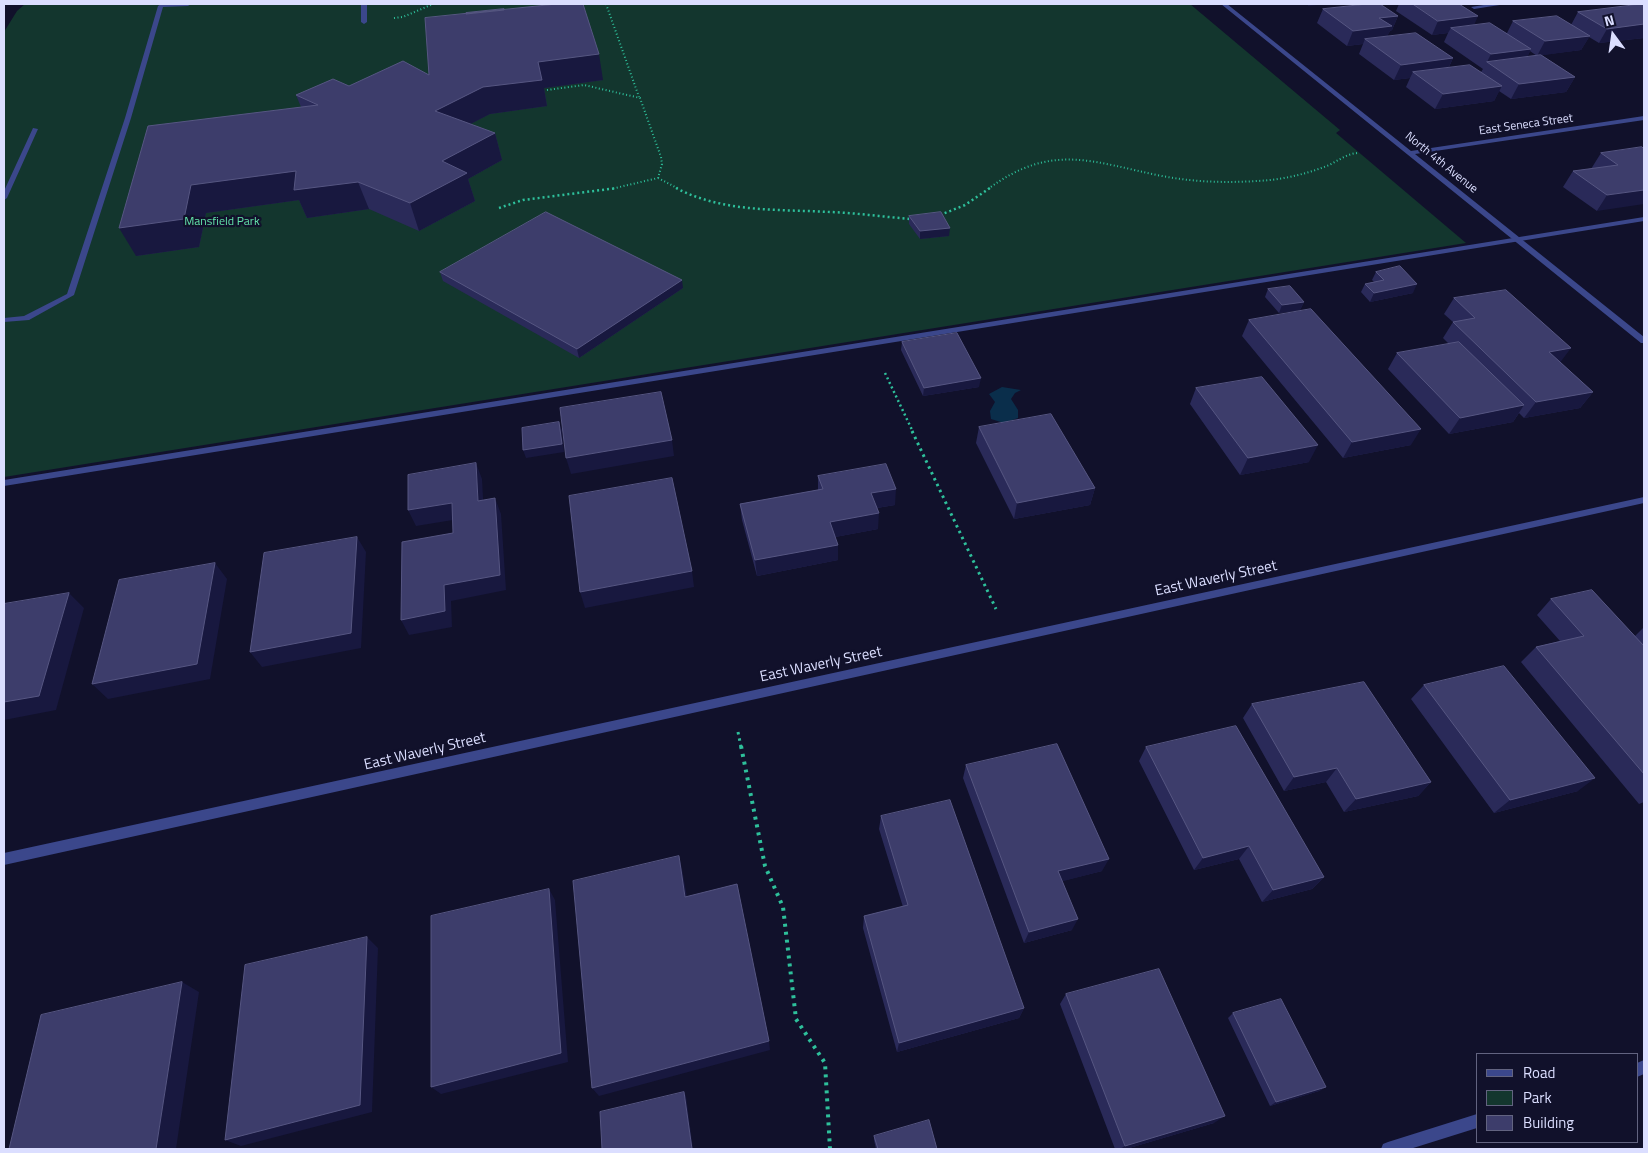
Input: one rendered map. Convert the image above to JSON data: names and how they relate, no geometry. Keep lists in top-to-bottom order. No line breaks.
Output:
{"streets":{"street":["East Seneca Street","North 4th Avenue","East Waverly Street"]},"crossings":[["East Seneca Street","North 4th Avenue"]],"parks":["Mansfield Park"],"legend":["Road","Park","Building"],"north":"top"}
